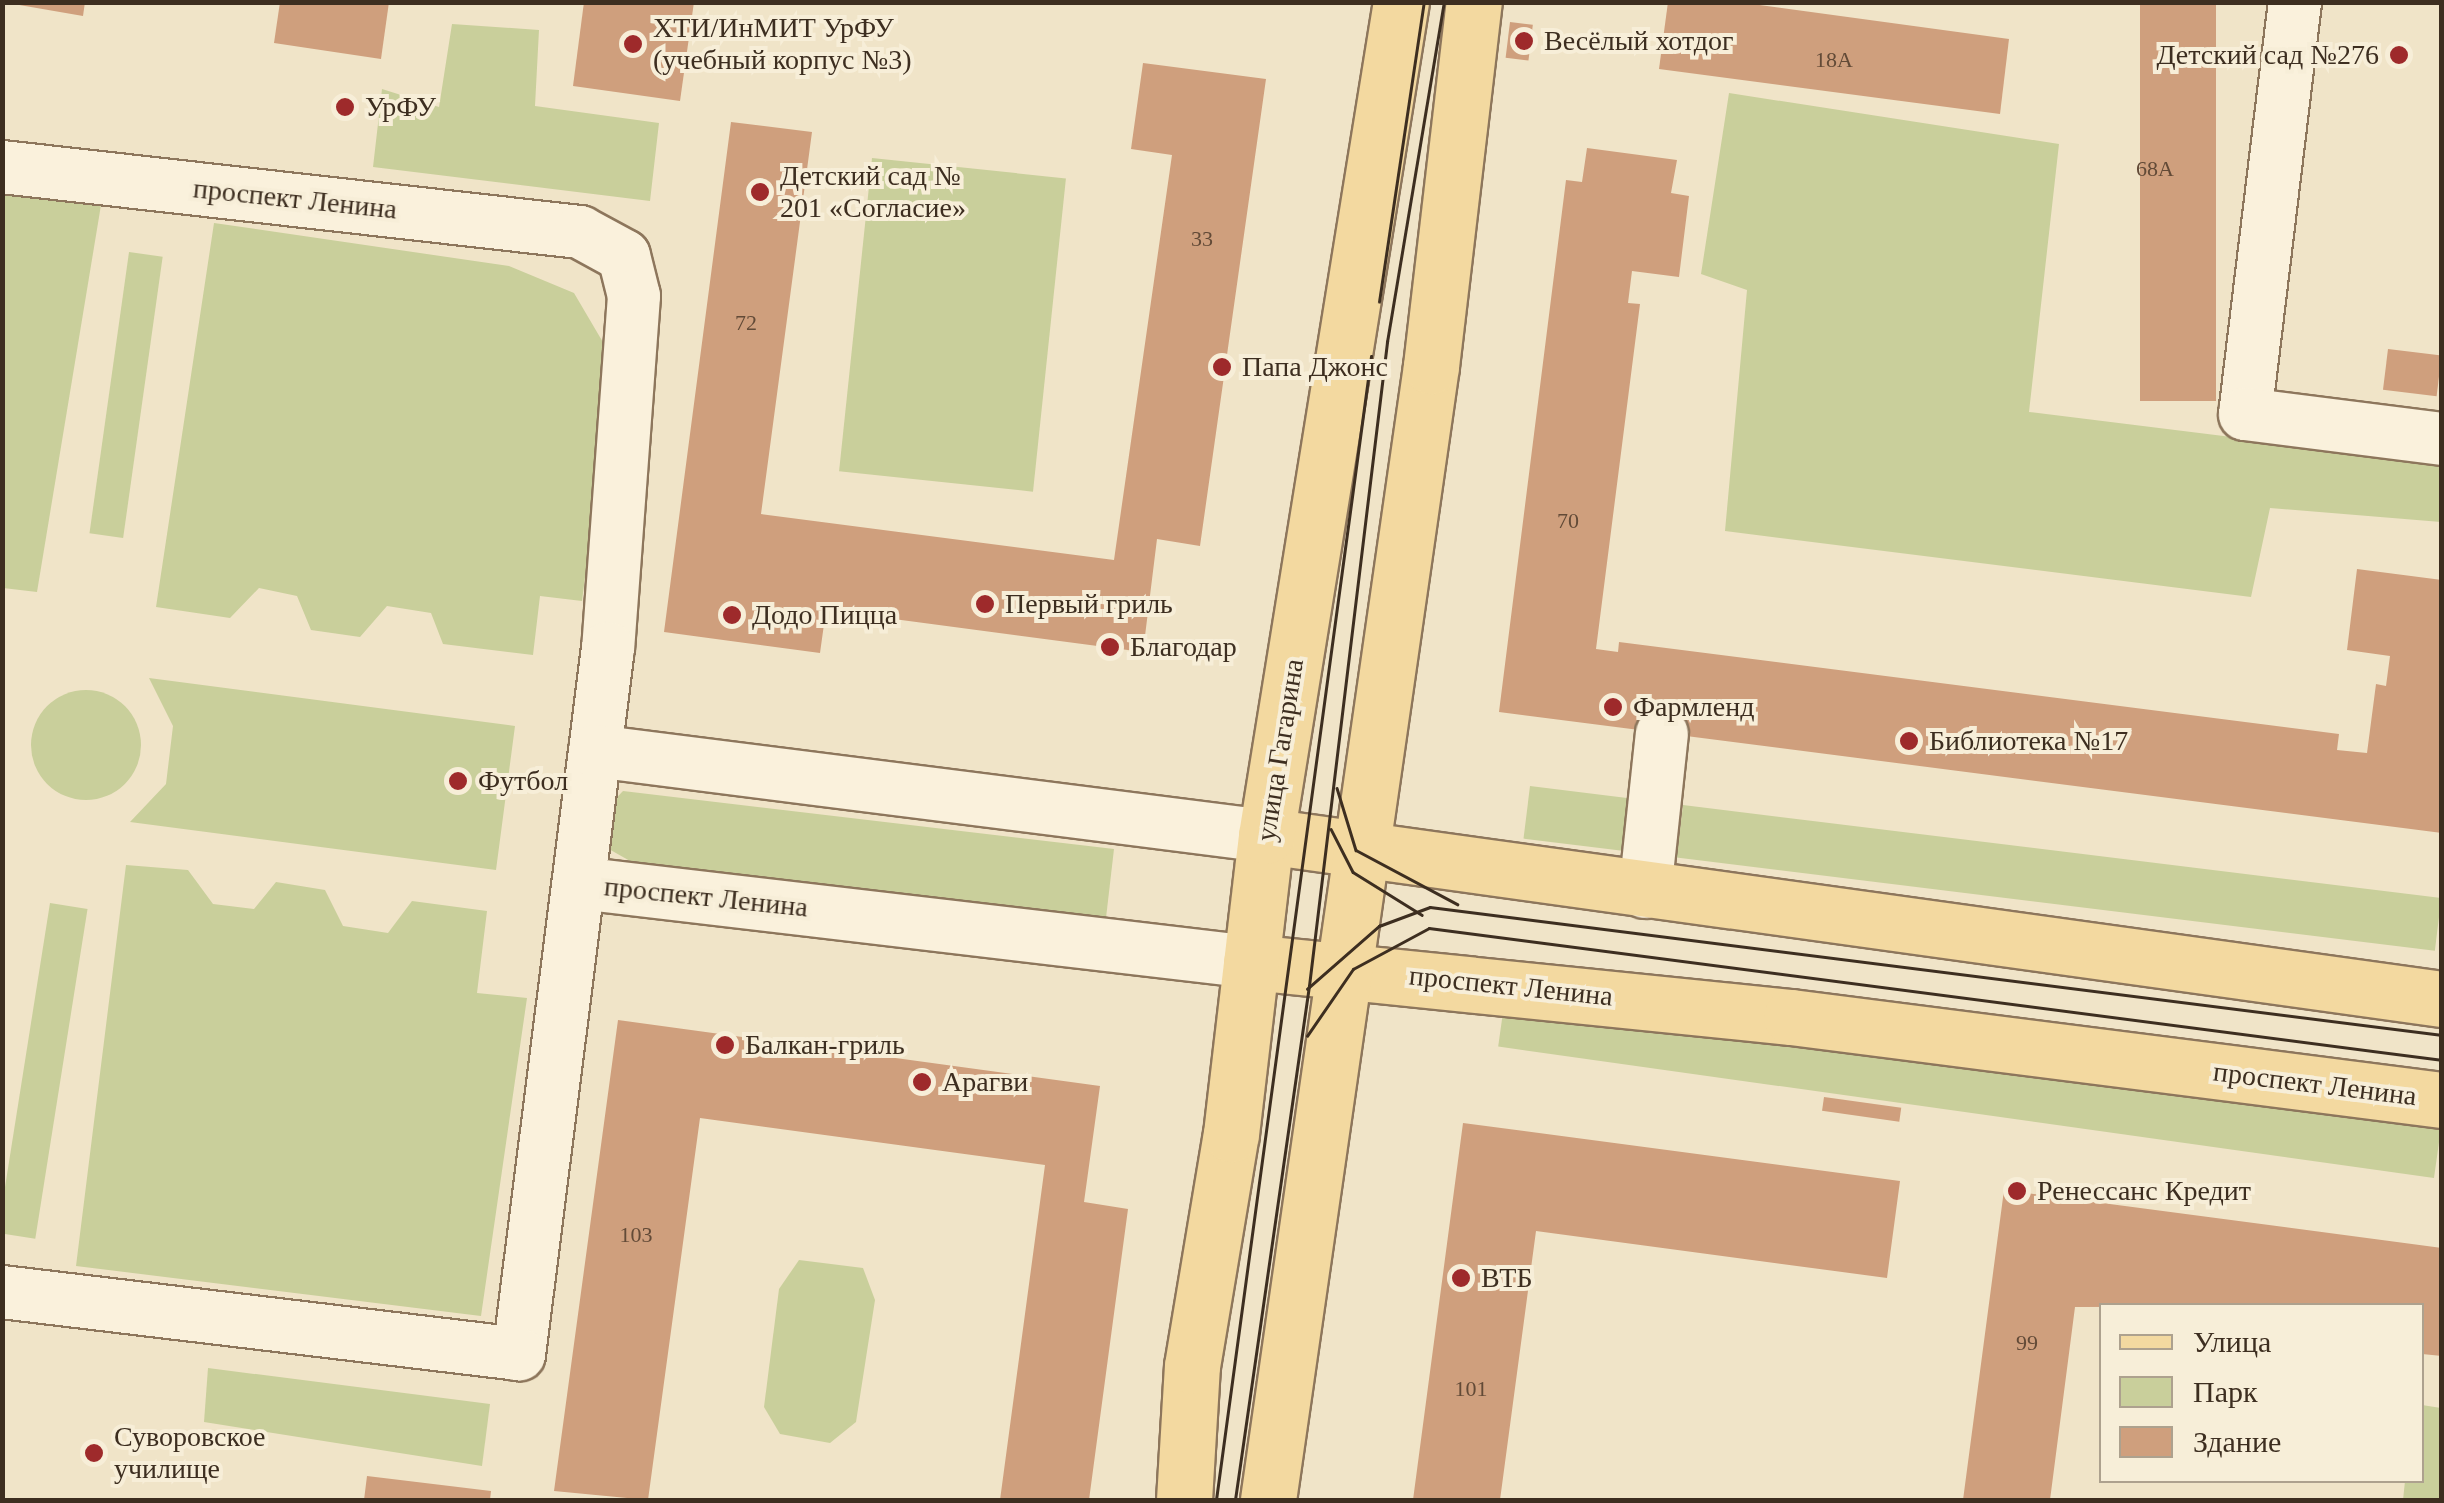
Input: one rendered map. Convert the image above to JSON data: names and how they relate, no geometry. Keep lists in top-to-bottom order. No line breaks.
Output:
{"streets":{"main road":["проспект Ленина","улица Гагарина"]},"crossings":[["проспект Ленина","улица Гагарина"]],"places":["Весёлый хотдог","ХТИ/ИнМИТ УрФУ (учебный корпус №3)","Детский сад №276","УрФУ","Детский сад № 201 «Согласие»","Папа Джонс","Первый гриль","Додо Пицца","Благодар","Фармленд","Библиотека №17","Футбол","Балкан-гриль","Арагви","Ренессанс Кредит","ВТБ","Суворовское училище"],"house_numbers":["18А","68А","33","72","70","103","99","101"],"legend":["Улица","Парк","Здание"]}
